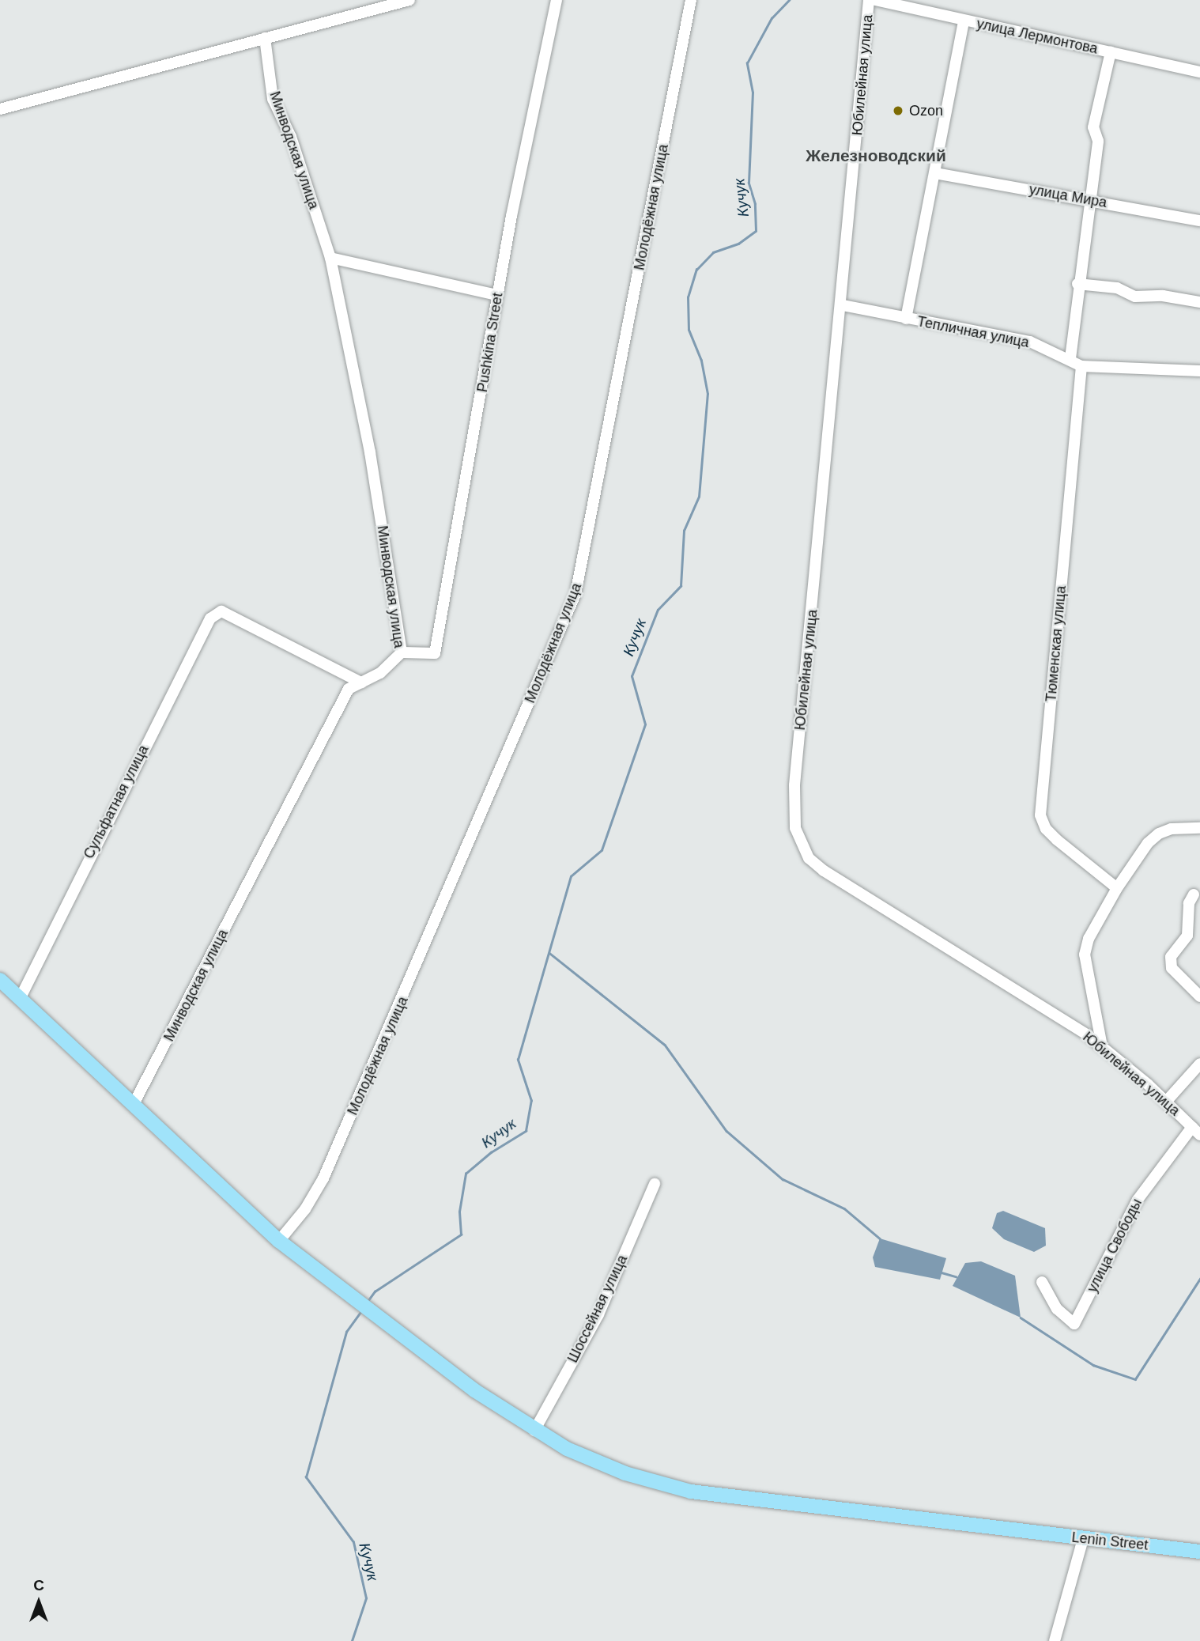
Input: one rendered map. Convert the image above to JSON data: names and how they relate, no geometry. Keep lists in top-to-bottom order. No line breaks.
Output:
{"streets":{"main road":["Lenin Street"],"street":["улица Лермонтова","Юбилейная улица","Минводская улица","улица Мира","Молодёжная улица","Тепличная улица","Pushkina Street","Тюменская улица","Сульфатная улица","улица Свободы","Шоссейная улица"]},"crossings":[["Юбилейная улица","Тепличная улица"],["Юбилейная улица","улица Свободы"],["Минводская улица","Pushkina Street"],["Минводская улица","Сульфатная улица"],["Минводская улица","Lenin Street"],["Молодёжная улица","Lenin Street"],["Тепличная улица","Тюменская улица"],["Сульфатная улица","Lenin Street"],["Шоссейная улица","Lenin Street"]],"districts":["Железноводский"],"water":["Кучук"],"places":["Ozon"],"north":"top"}
